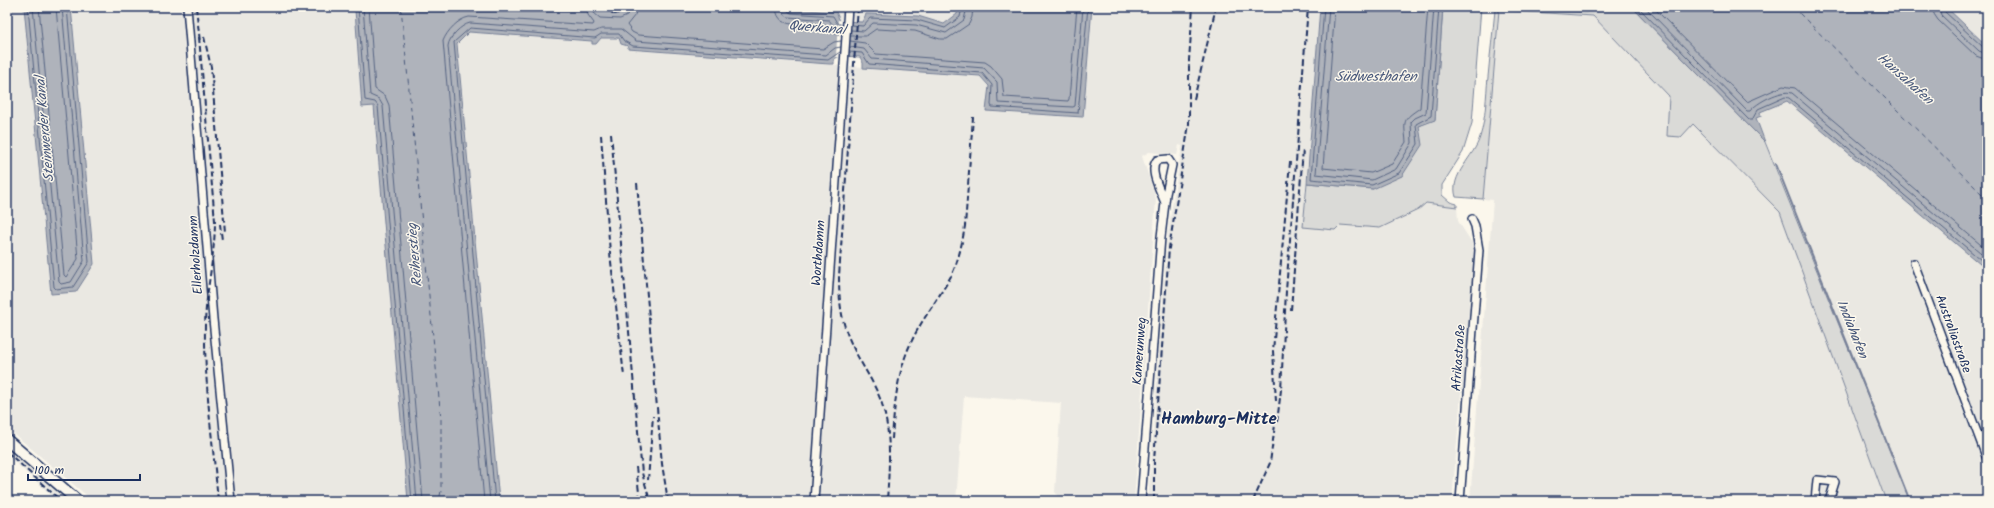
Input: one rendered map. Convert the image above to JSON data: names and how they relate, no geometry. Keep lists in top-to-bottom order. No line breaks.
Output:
{"streets":{"street":["Worthdamm","Ellerholzdamm","Australiastraße","Kamerunweg","Afrikastraße"]},"districts":["Hamburg-Mitte"],"water":["Querkanal","Südwesthafen","Hansahafen","Steinwerder Kanal","Reiherstieg","Indiahafen"],"scale_bar":"100 m"}
